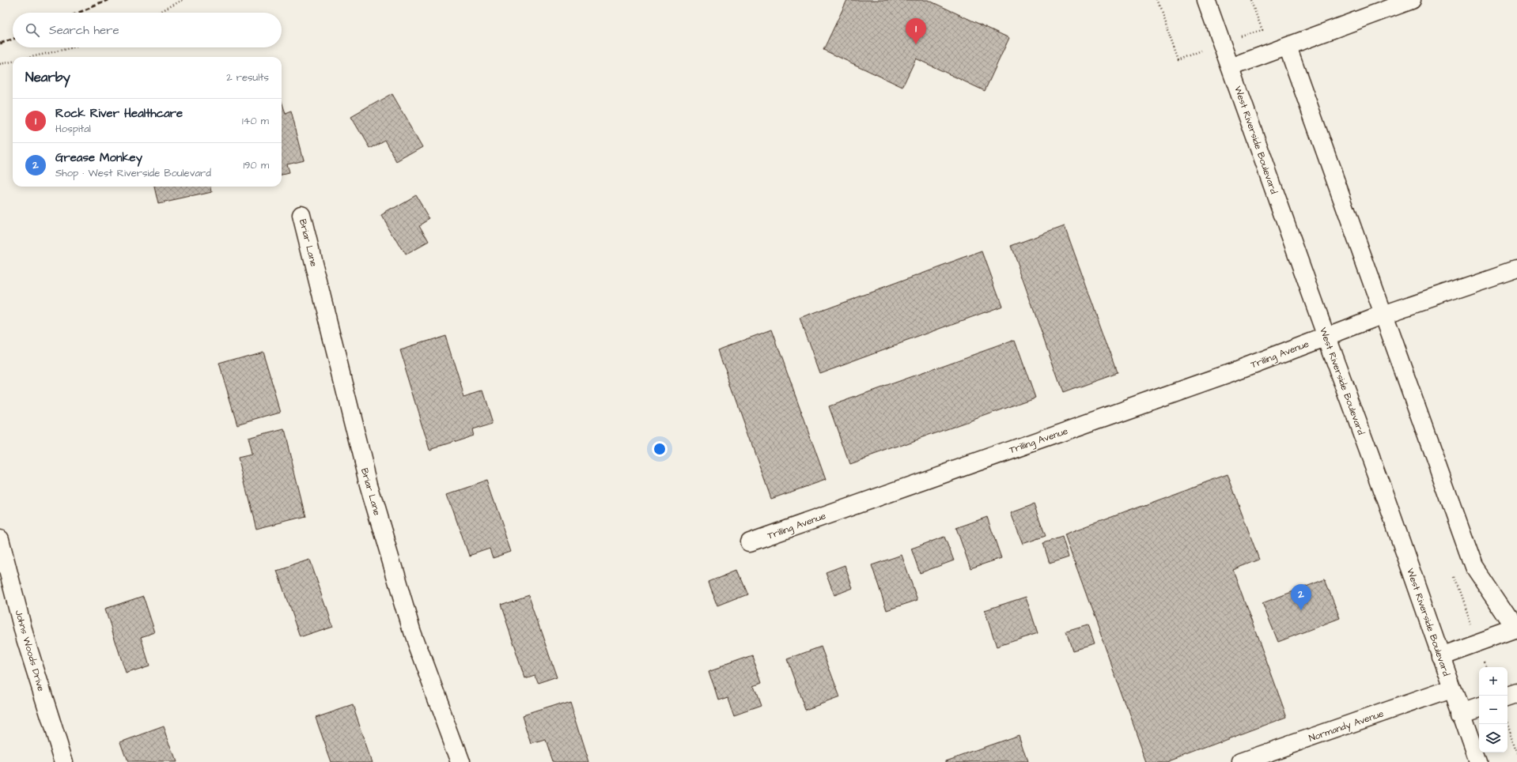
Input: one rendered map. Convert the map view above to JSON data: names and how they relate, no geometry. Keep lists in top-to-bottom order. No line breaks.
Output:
{"streets":{"street":["West Riverside Boulevard","Briar Lane","Trilling Avenue","Johns Woods Drive","Normandy Avenue"]},"crossings":[["West Riverside Boulevard","Trilling Avenue"],["West Riverside Boulevard","Normandy Avenue"]],"page":{"search":"Search here","pins":["1","2"],"heading":["Nearby","2 results"],"list":[{"mark":"1","name":"Rock River Healthcare","note":"Hospital","value":"140 m"},{"mark":"2","name":"Grease Monkey","note":"Shop · West Riverside Boulevard","value":"190 m"}],"map_buttons":["+","−"]}}
